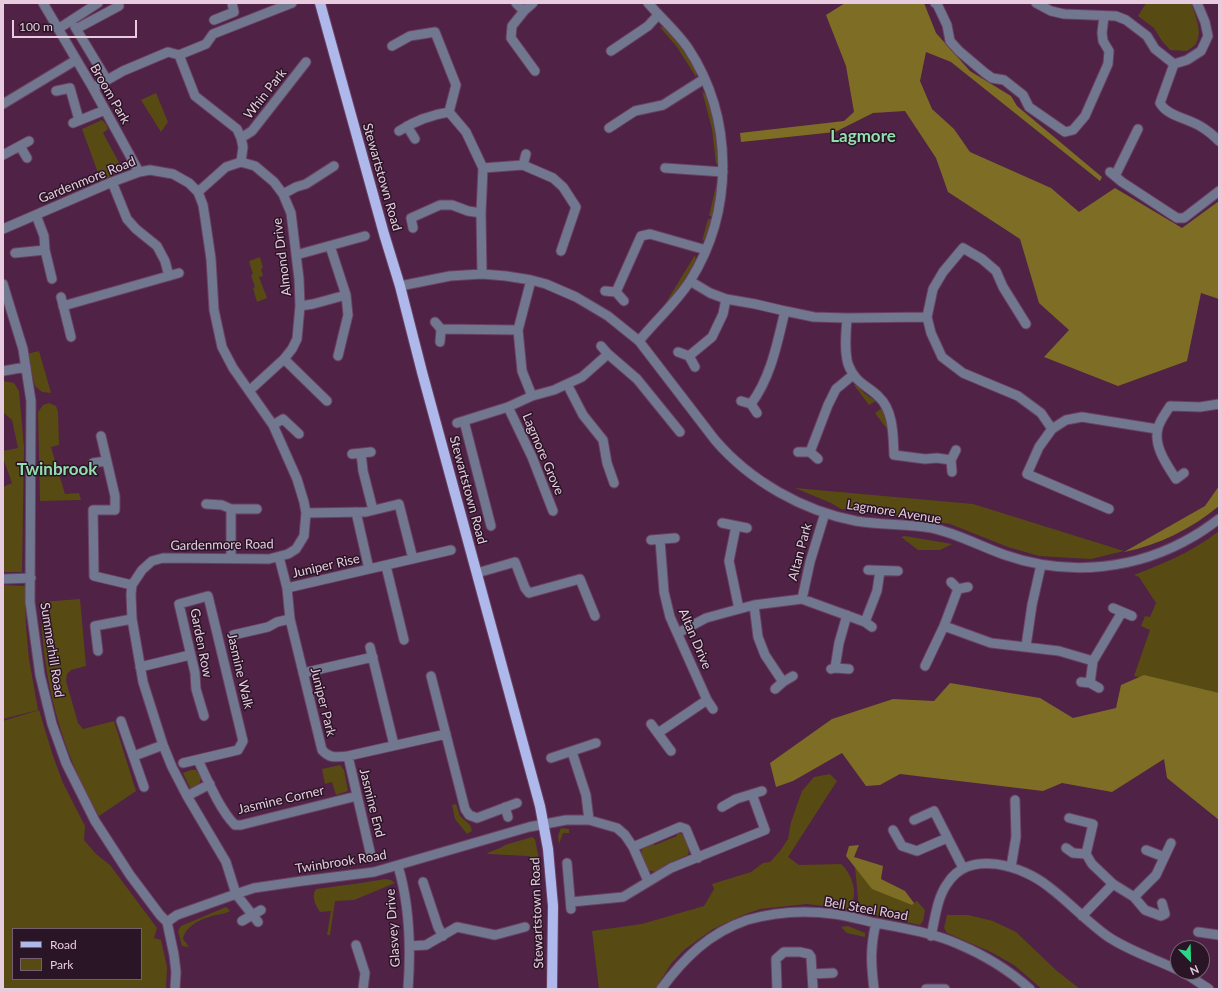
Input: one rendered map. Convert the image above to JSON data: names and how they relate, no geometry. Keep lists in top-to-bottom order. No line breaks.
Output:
{"streets":{"main road":["Stewartstown Road"],"street":["Broom Park","Whin Park","Gardenmore Road","Almond Drive","Lagmore Grove","Lagmore Avenue","Altan Park","Juniper Rise","Altan Drive","Garden Row","Summerhill Road","Jasmine Walk","Juniper Park","Jasmine Corner","Jasmine End","Twinbrook Road","Bell Steel Road","Glasvey Drive"]},"crossings":[["Broom Park","Gardenmore Road"],["Stewartstown Road","Lagmore Avenue"],["Stewartstown Road","Twinbrook Road"],["Gardenmore Road","Almond Drive"],["Gardenmore Road","Juniper Park"],["Lagmore Grove","Lagmore Avenue"],["Lagmore Avenue","Altan Park"],["Juniper Rise","Juniper Park"],["Garden Row","Jasmine Walk"],["Summerhill Road","Twinbrook Road"],["Jasmine Walk","Jasmine Corner"],["Juniper Park","Jasmine End"],["Jasmine Corner","Jasmine End"],["Twinbrook Road","Glasvey Drive"]],"districts":["Lagmore","Twinbrook"],"legend":["Road","Park"],"scale_bar":"100 m","north":"bottom right"}
